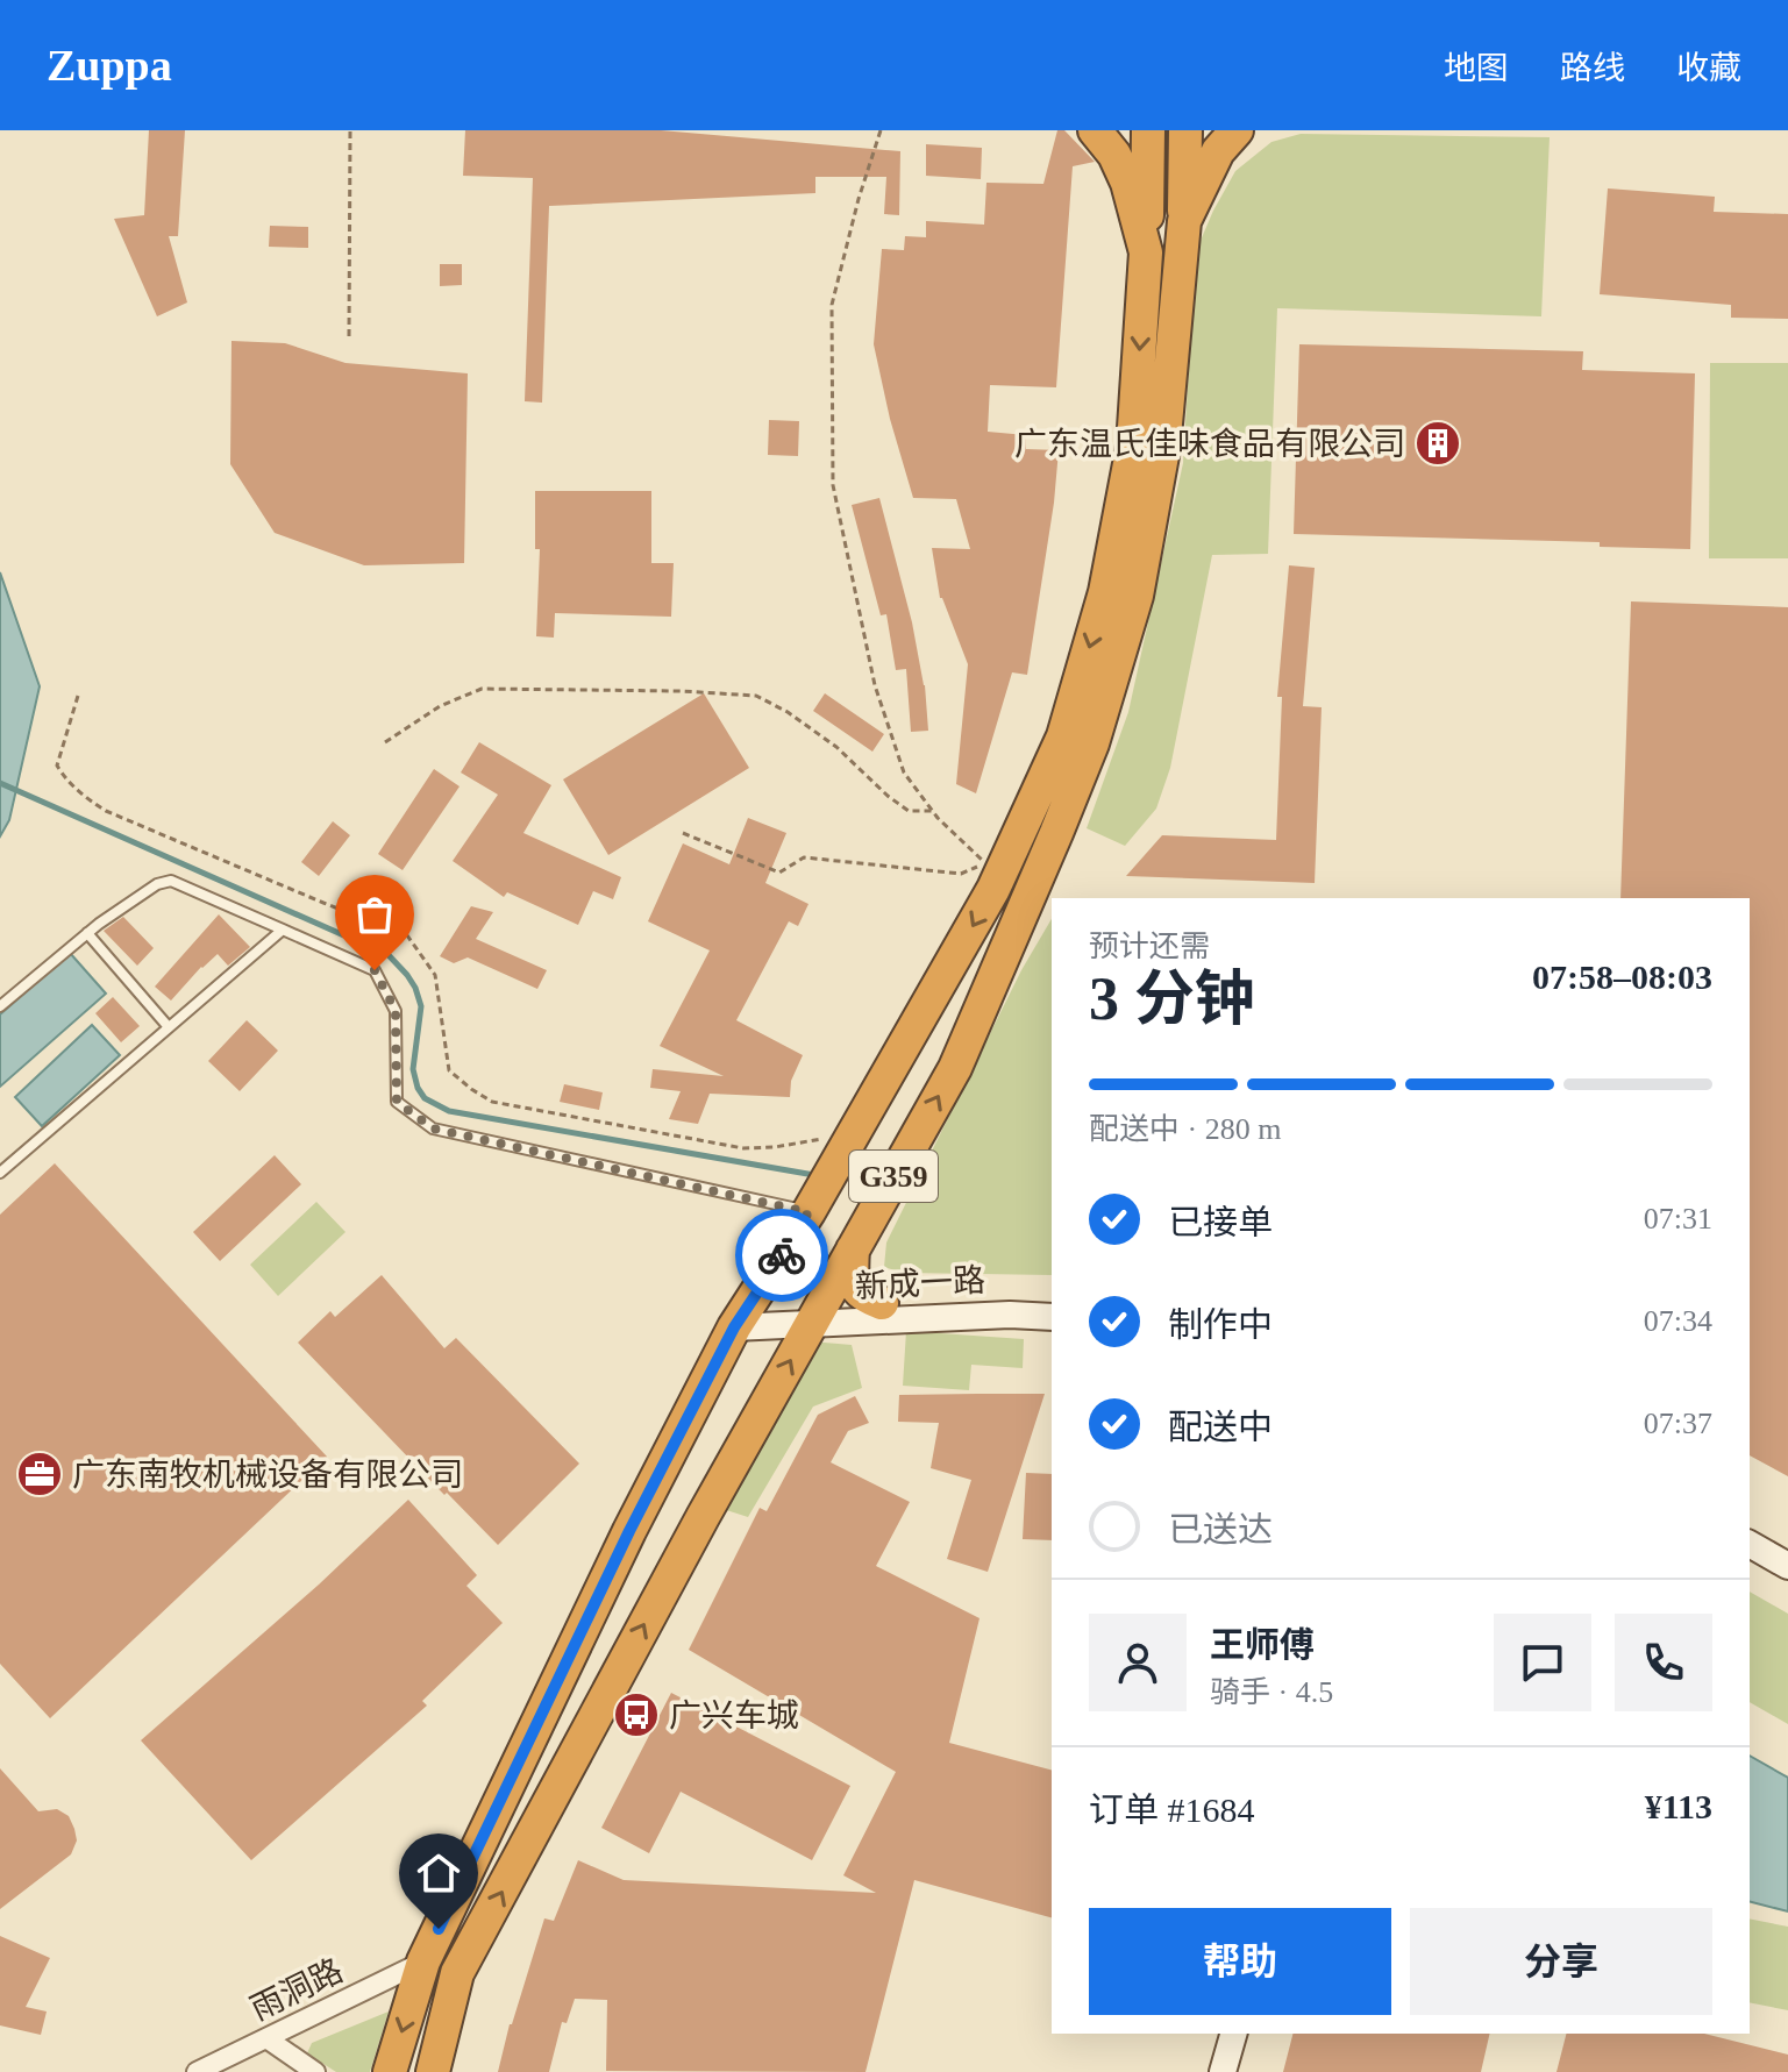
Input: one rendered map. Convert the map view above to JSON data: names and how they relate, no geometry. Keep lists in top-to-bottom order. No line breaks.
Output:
{"streets":{"highway":["G359"],"street":["新成一路","雨洞路"]},"crossings":[["G359","新成一路"],["G359","雨洞路"]],"places":{"building":["广东温氏佳味食品有限公司"],"office":["广东南牧机械设备有限公司"],"bus stop":["广兴车城"]},"page":{"header":"Zuppa","nav":["地图","路线","收藏"],"heading":["3 分钟","预计还需","07:58–08:03"],"panel":["王师傅","骑手 · 4.5","订单 #1684","¥113"],"bar":"配送中 · 280 m","list":[["已接单","07:31"],["制作中","07:34"],["配送中","07:37"],"已送达"],"buttons":["帮助","分享"]}}
